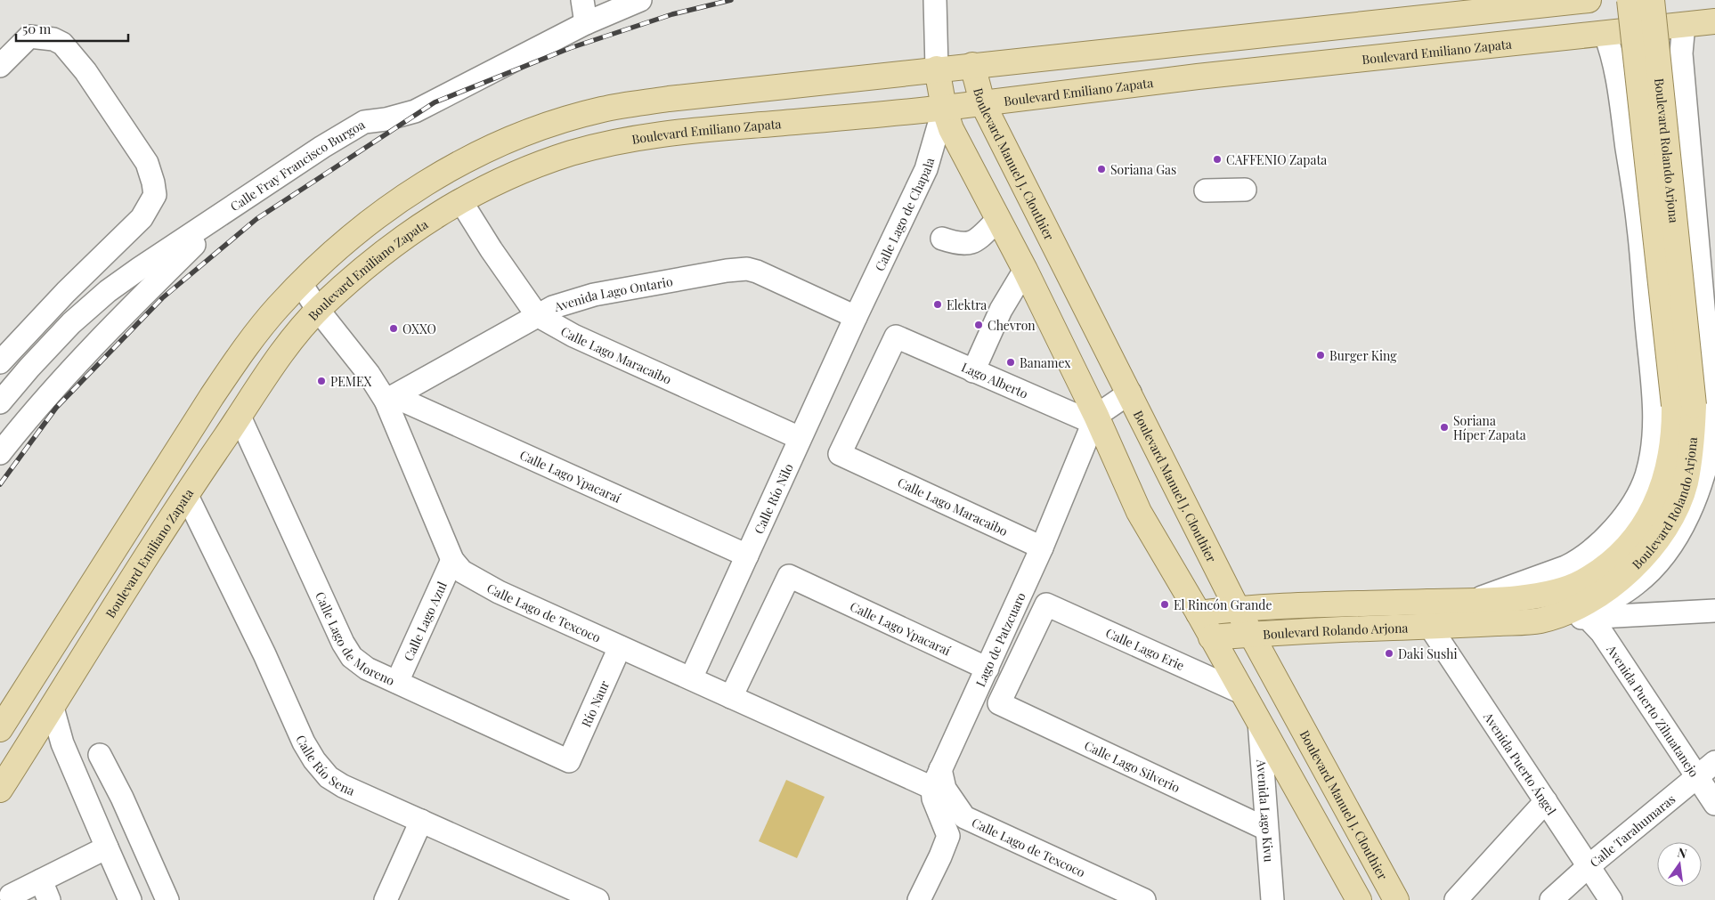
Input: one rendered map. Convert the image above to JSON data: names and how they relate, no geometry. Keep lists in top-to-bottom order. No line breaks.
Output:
{"streets":{"main road":["Boulevard Emiliano Zapata","Boulevard Rolando Arjona","Boulevard Manuel J. Clouthier"],"street":["Calle Fray Francisco Burgoa","Calle Lago de Chapala","Avenida Lago Ontario","Calle Lago Maracaibo","Lago Alberto","Calle Lago Ypacaraí","Calle Río Nilo","Calle Lago de Texcoco","Calle Lago Azul","Calle Lago de Moreno","Lago de Patzcuaro","Calle Lago Erie","Río Naur","Avenida Puerto Zihuatanejo","Calle Río Sena","Avenida Puerto Ángel","Calle Lago Silverio","Avenida Lago Kivu","Calle Tarahumaras"]},"crossings":[["Boulevard Emiliano Zapata","Boulevard Manuel J. Clouthier"],["Boulevard Emiliano Zapata","Calle Lago de Chapala"],["Boulevard Emiliano Zapata","Calle Lago Maracaibo"],["Boulevard Emiliano Zapata","Calle Lago de Texcoco"],["Boulevard Emiliano Zapata","Calle Lago de Moreno"],["Boulevard Emiliano Zapata","Calle Río Sena"],["Boulevard Rolando Arjona","Boulevard Manuel J. Clouthier"],["Boulevard Rolando Arjona","Avenida Puerto Ángel"],["Calle Lago de Chapala","Avenida Lago Ontario"],["Calle Lago de Chapala","Calle Río Nilo"],["Avenida Lago Ontario","Calle Lago Maracaibo"],["Avenida Lago Ontario","Calle Lago Ypacaraí"],["Avenida Lago Ontario","Calle Río Nilo"],["Avenida Lago Ontario","Calle Lago de Texcoco"],["Calle Lago Maracaibo","Lago Alberto"],["Calle Lago Maracaibo","Calle Río Nilo"],["Calle Lago Maracaibo","Lago de Patzcuaro"],["Lago Alberto","Lago de Patzcuaro"],["Calle Lago Ypacaraí","Calle Río Nilo"],["Calle Lago Ypacaraí","Calle Lago de Texcoco"],["Calle Lago Ypacaraí","Lago de Patzcuaro"],["Calle Río Nilo","Calle Lago de Texcoco"],["Calle Lago de Texcoco","Calle Lago Azul"],["Calle Lago de Texcoco","Lago de Patzcuaro"],["Calle Lago de Texcoco","Río Naur"],["Calle Lago Azul","Calle Lago de Moreno"],["Calle Lago de Moreno","Río Naur"],["Lago de Patzcuaro","Calle Lago Erie"],["Lago de Patzcuaro","Calle Lago Silverio"],["Avenida Puerto Zihuatanejo","Calle Tarahumaras"],["Avenida Puerto Ángel","Calle Tarahumaras"],["Calle Lago Silverio","Avenida Lago Kivu"]],"places":["CAFFENIO Zapata","Soriana Gas","Elektra","Chevron","OXXO","Burger King","Banamex","PEMEX","Soriana Híper Zapata","El Rincón Grande","Daki Sushi"],"scale_bar":"50 m","north":"top"}
